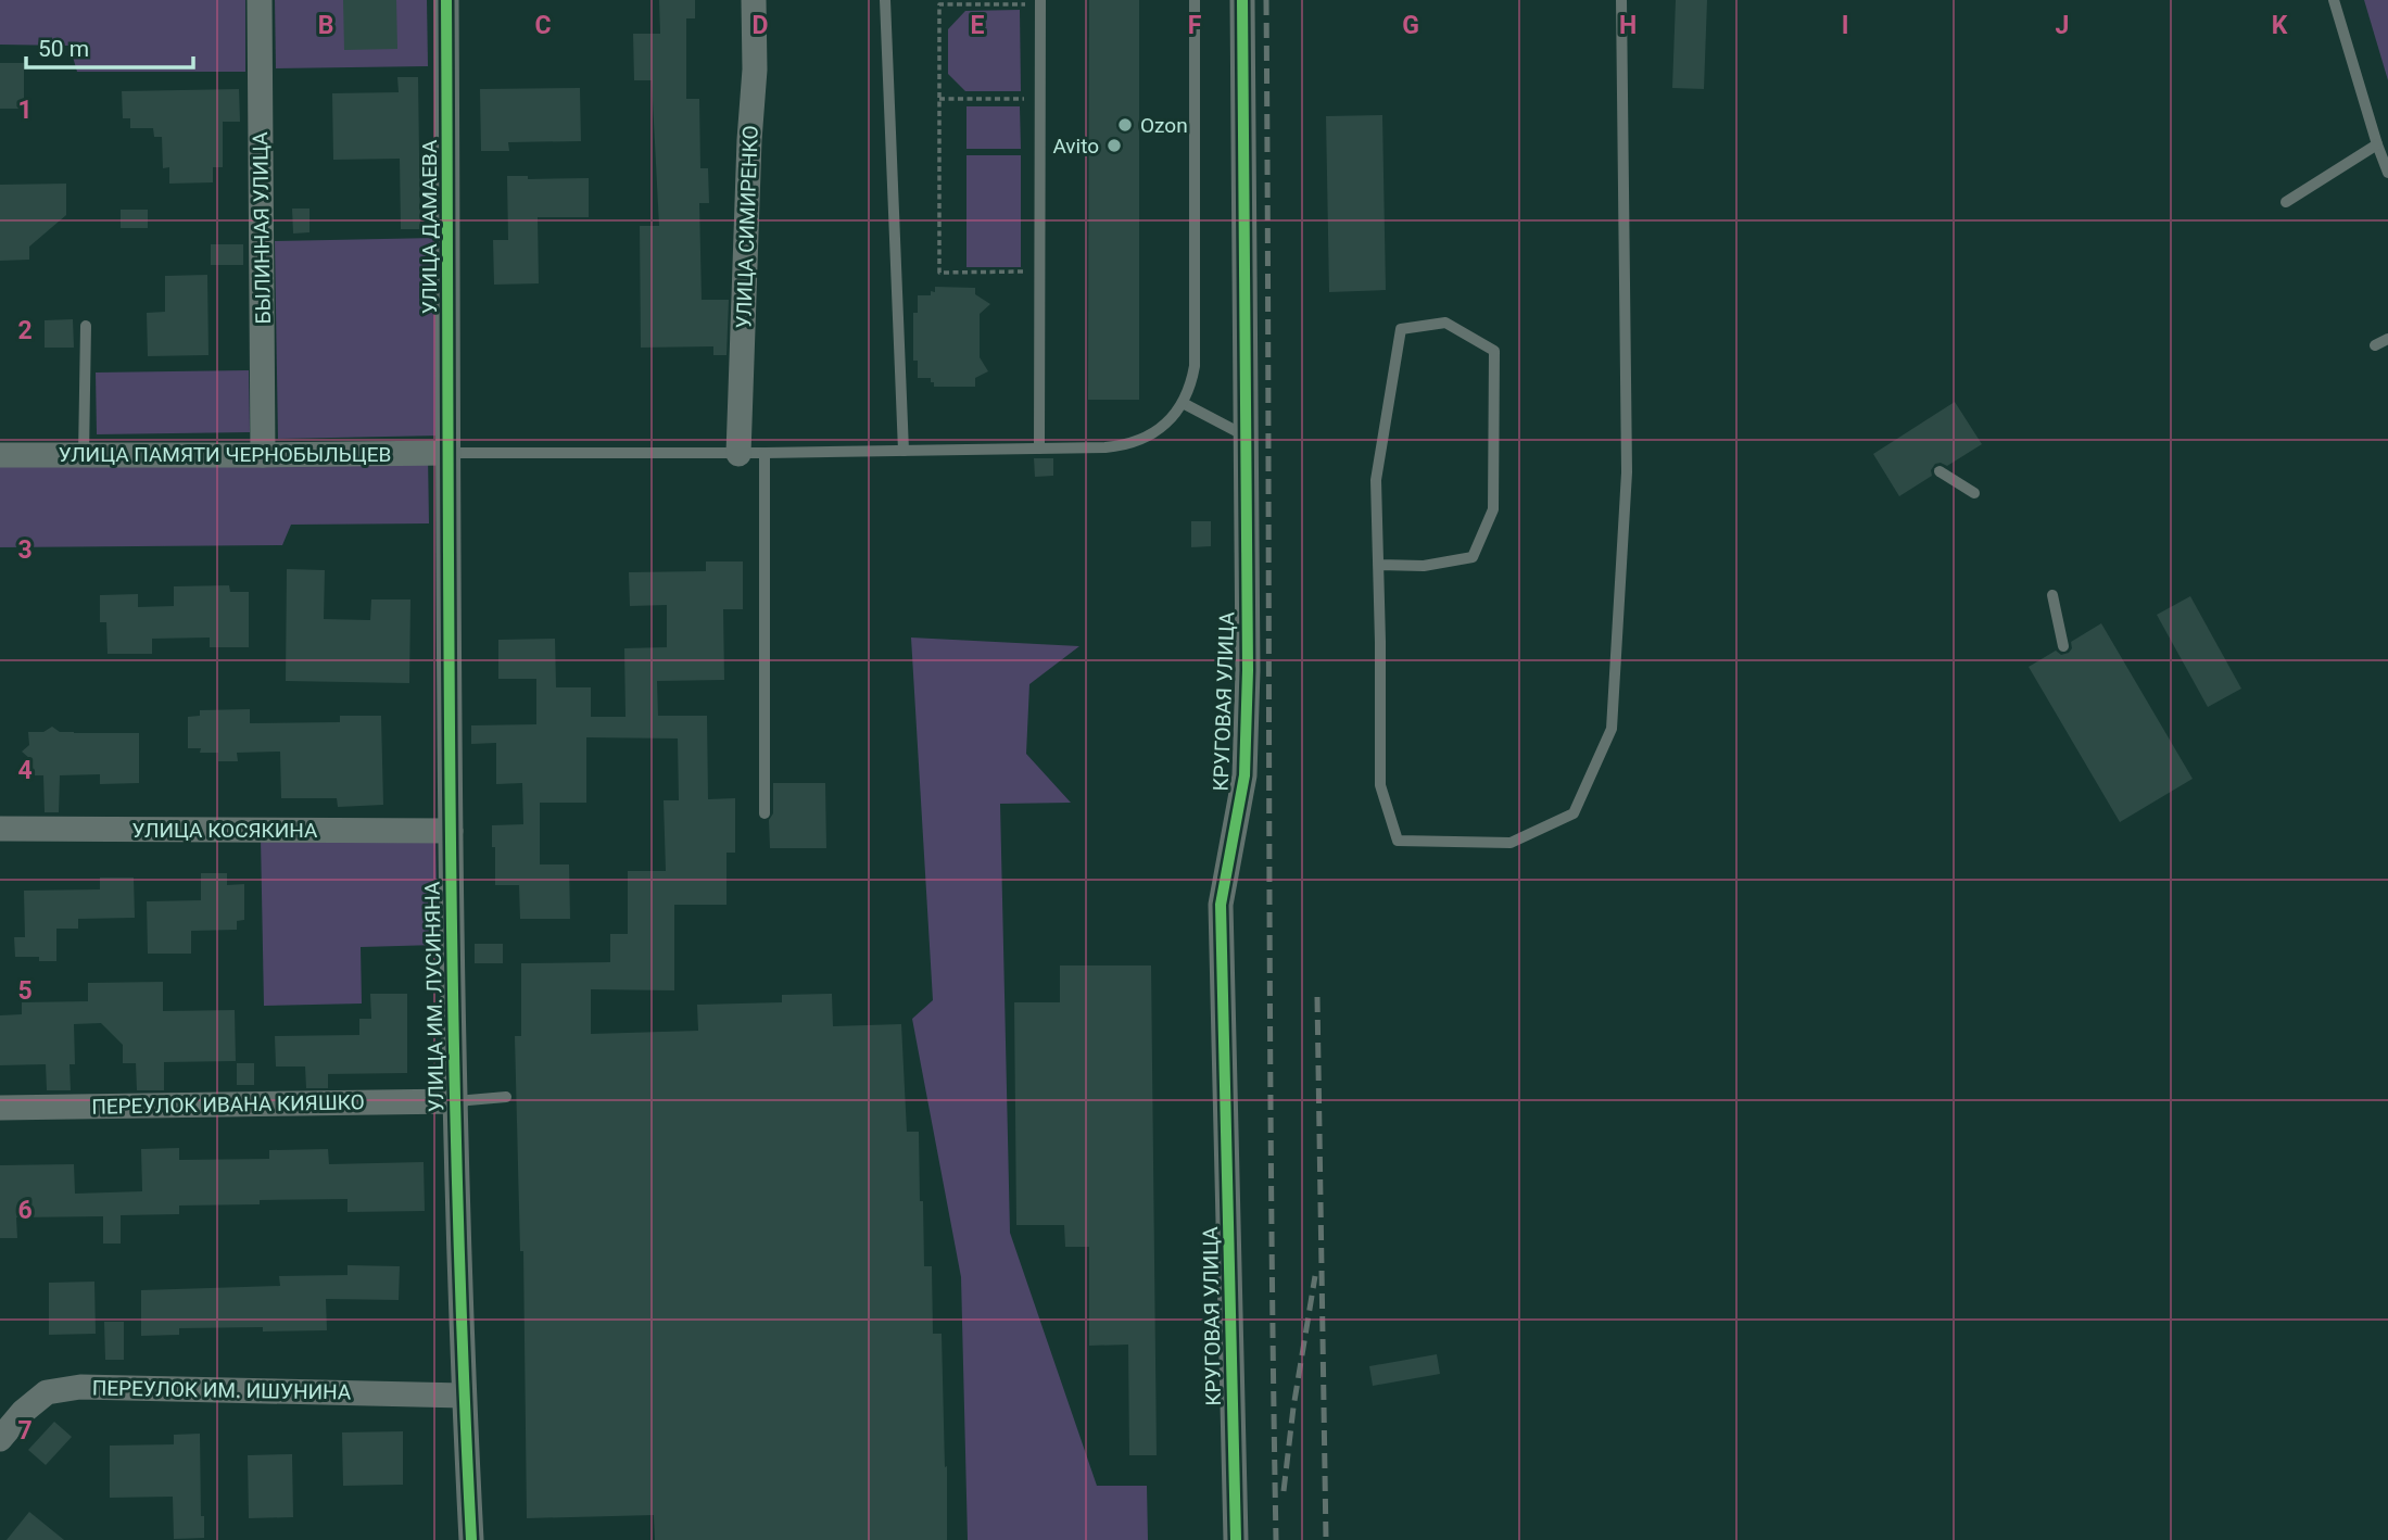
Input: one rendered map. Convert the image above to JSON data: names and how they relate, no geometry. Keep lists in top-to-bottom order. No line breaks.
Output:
{"streets":{"street":["УЛИЦА ДАМАЕВА","УЛИЦА СИМИРЕНКО","БЫЛИННАЯ УЛИЦА","УЛИЦА ПАМЯТИ ЧЕРНОБЫЛЬЦЕВ","КРУГОВАЯ УЛИЦА","УЛИЦА КОСЯКИНА","УЛИЦА ИМ. ЛУСИНЯНА","ПЕРЕУЛОК ИВАНА КИЯШКО","ПЕРЕУЛОК ИМ. ИШУНИНА"]},"crossings":[["УЛИЦА ДАМАЕВА","УЛИЦА ПАМЯТИ ЧЕРНОБЫЛЬЦЕВ"],["УЛИЦА ДАМАЕВА","УЛИЦА ИМ. ЛУСИНЯНА"],["БЫЛИННАЯ УЛИЦА","УЛИЦА ПАМЯТИ ЧЕРНОБЫЛЬЦЕВ"],["УЛИЦА ПАМЯТИ ЧЕРНОБЫЛЬЦЕВ","УЛИЦА ИМ. ЛУСИНЯНА"],["УЛИЦА КОСЯКИНА","УЛИЦА ИМ. ЛУСИНЯНА"],["УЛИЦА ИМ. ЛУСИНЯНА","ПЕРЕУЛОК ИВАНА КИЯШКО"],["УЛИЦА ИМ. ЛУСИНЯНА","ПЕРЕУЛОК ИМ. ИШУНИНА"]],"places":["Ozon","Avito"],"scale_bar":"50 m","grid":{"columns":["B","C","D","E","F","G","H","I","J","K"],"rows":["1","2","3","4","5","6","7"]}}
